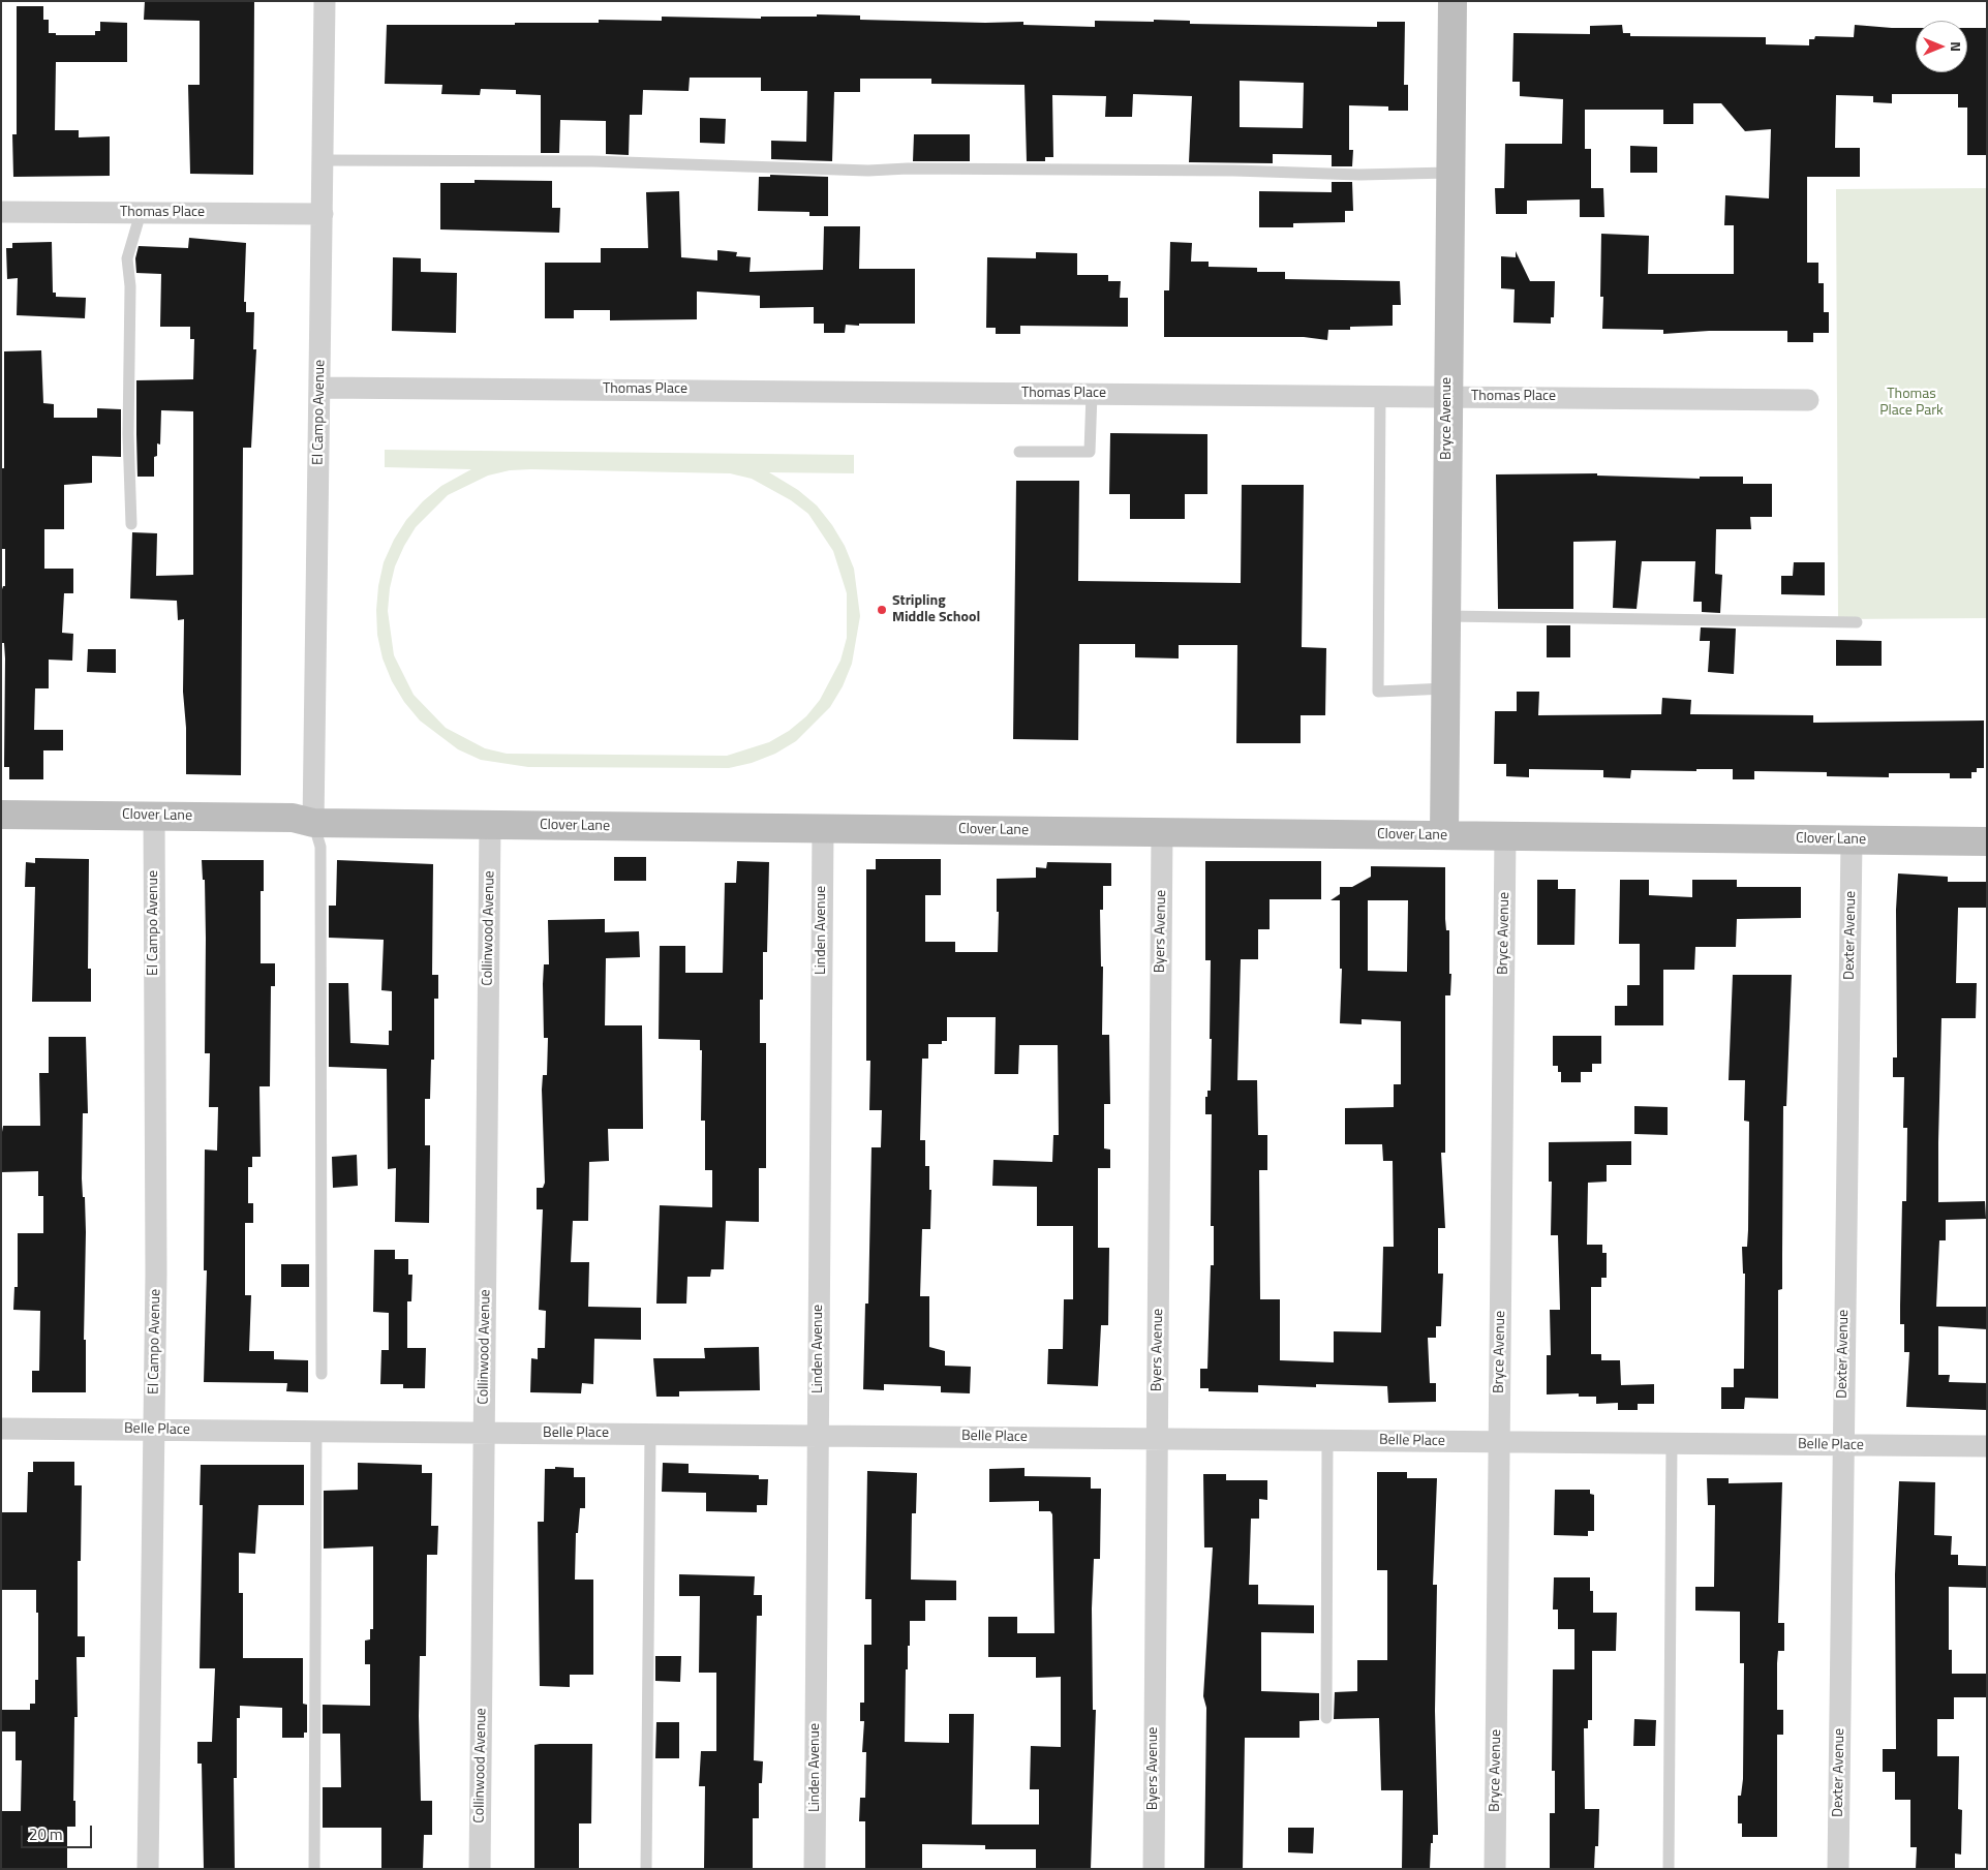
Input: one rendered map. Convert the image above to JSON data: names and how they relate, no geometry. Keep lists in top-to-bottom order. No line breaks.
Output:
{"streets":{"street":["Thomas Place","El Campo Avenue","Bryce Avenue","Clover Lane","Collinwood Avenue","Linden Avenue","Byers Avenue","Dexter Avenue","Belle Place"]},"crossings":[["Thomas Place","El Campo Avenue"],["Thomas Place","Bryce Avenue"],["El Campo Avenue","Clover Lane"],["El Campo Avenue","Belle Place"],["Bryce Avenue","Clover Lane"],["Bryce Avenue","Belle Place"],["Clover Lane","Collinwood Avenue"],["Clover Lane","Linden Avenue"],["Clover Lane","Byers Avenue"],["Clover Lane","Dexter Avenue"],["Collinwood Avenue","Belle Place"],["Linden Avenue","Belle Place"],["Byers Avenue","Belle Place"],["Dexter Avenue","Belle Place"]],"parks":["Thomas Place Park"],"places":["Stripling Middle School"],"scale_bar":"20 m","north":"right"}
